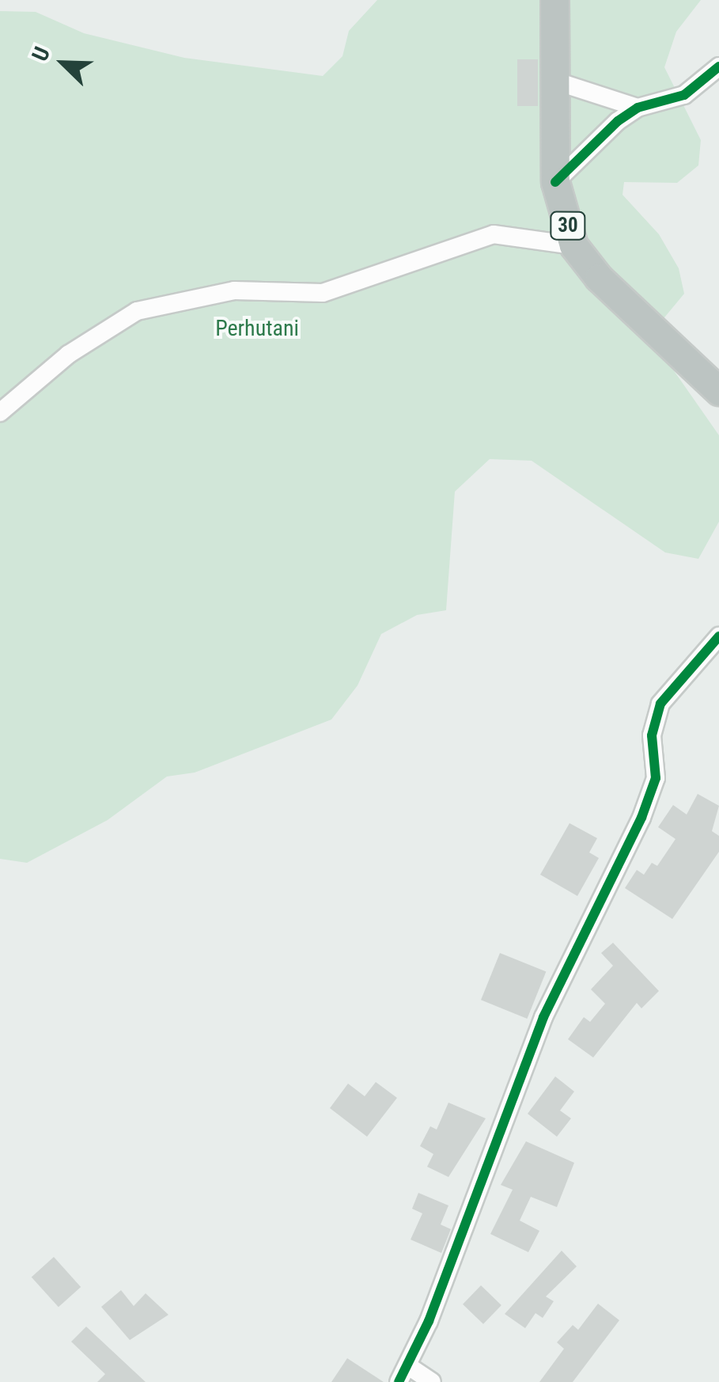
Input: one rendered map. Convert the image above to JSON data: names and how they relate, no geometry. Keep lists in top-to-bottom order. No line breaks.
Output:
{"streets":{"highway":["30"]},"parks":["Perhutani"],"north":"top left"}
